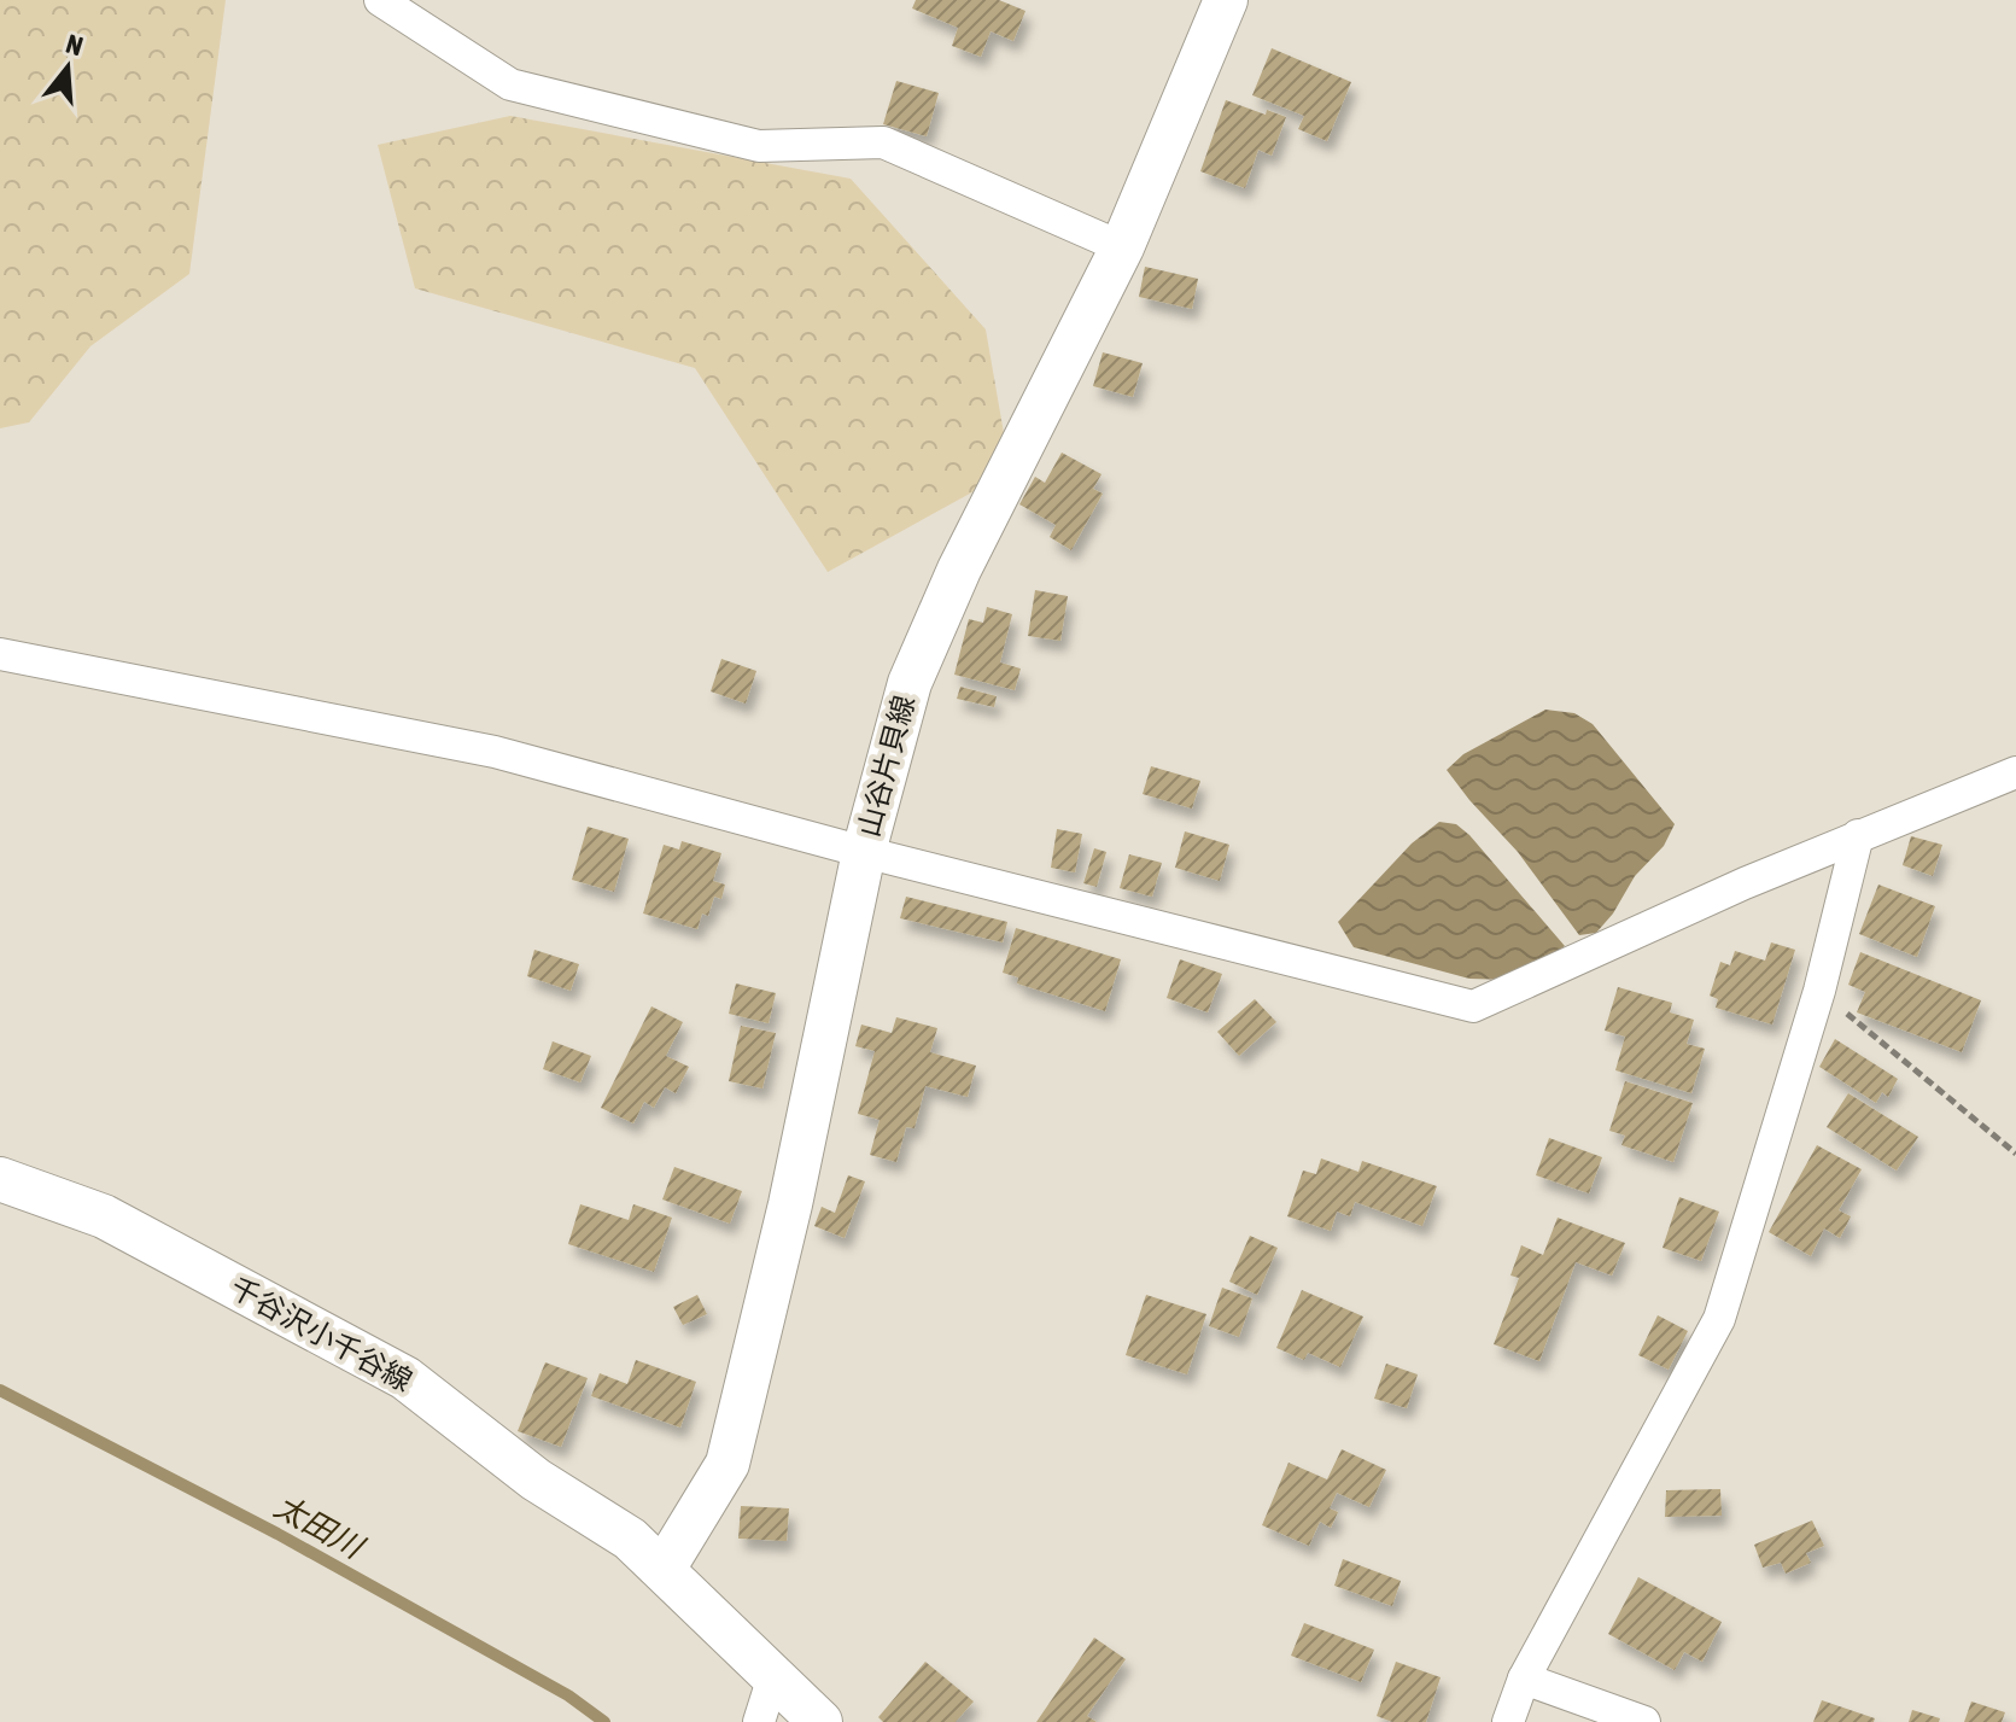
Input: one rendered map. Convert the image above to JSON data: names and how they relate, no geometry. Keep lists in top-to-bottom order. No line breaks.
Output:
{"streets":{"main road":["山谷片貝線","千谷沢小千谷線"]},"crossings":[["山谷片貝線","千谷沢小千谷線"]],"water":["太田川"],"north":"top"}
